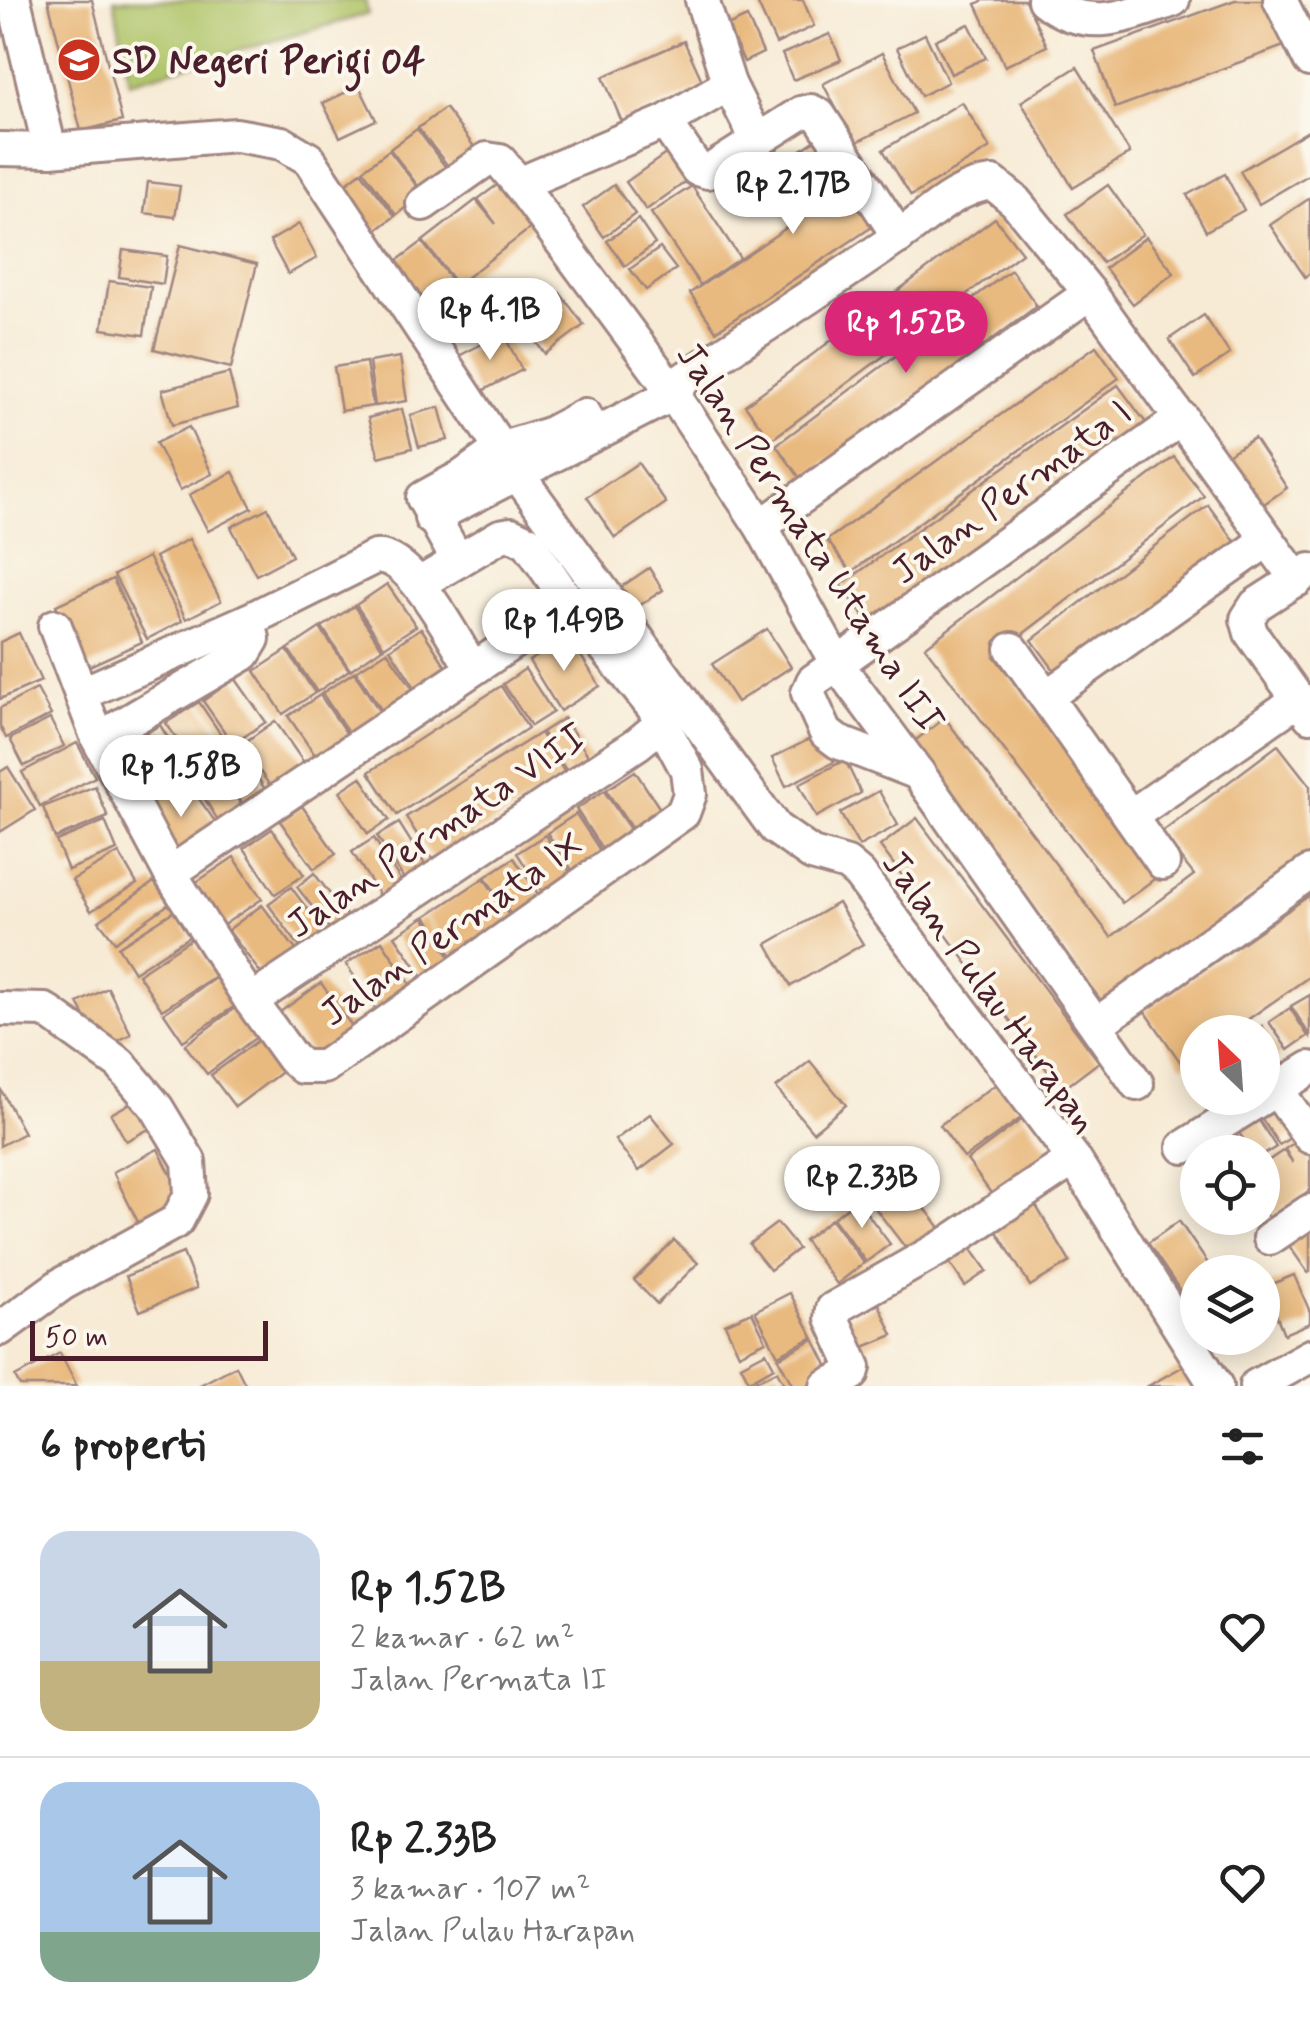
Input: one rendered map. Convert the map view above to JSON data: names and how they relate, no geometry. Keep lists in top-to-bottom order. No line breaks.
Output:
{"streets":{"street":["Jalan Permata I","Jalan Permata Utama III","Jalan Permata VIII","Jalan Permata IX","Jalan Pulau Harapan"]},"crossings":[["Jalan Permata I","Jalan Permata Utama III"],["Jalan Permata VIII","Jalan Permata IX"]],"places":{"school or university":["SD Negeri Perigi 04"]},"scale_bar":"50 m","north":"top left","page":{"price":["Rp 2.17B","Rp 4.1B","Rp 1.52B","Rp 1.49B","Rp 1.58B","Rp 2.33B"],"scale":"50 m","heading":"6 properti","list":[{"name":"Rp 1.52B","note":"2 kamar · 62 m² · Jalan Permata II"},{"name":"Rp 2.33B","note":"3 kamar · 107 m² · Jalan Pulau Harapan"}]}}
